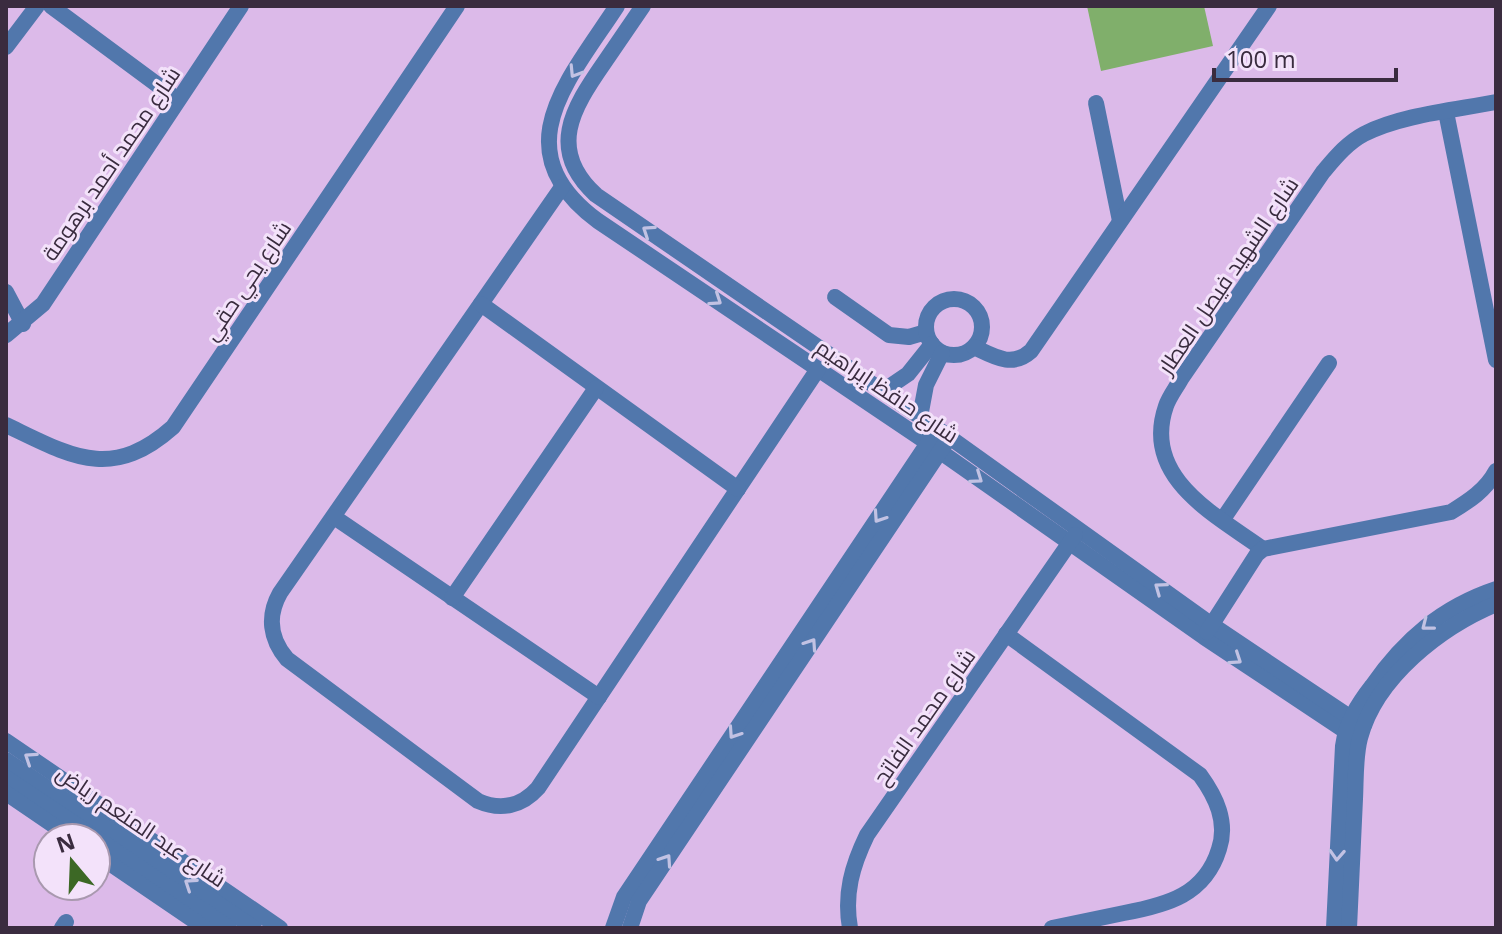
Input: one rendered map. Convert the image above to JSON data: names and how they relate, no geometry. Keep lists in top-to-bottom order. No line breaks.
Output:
{"streets":{"street":["شارع محمد أحمد برهومة","شارع الشهيد فيصل العطار","شارع يحي حقي","شارع حافظ إبراهيم","شارع محمد الفاتح","شارع عبد المنعم رياض"]},"crossings":[["شارع حافظ إبراهيم","شارع محمد الفاتح"]],"scale_bar":"100 m","north":"top"}
